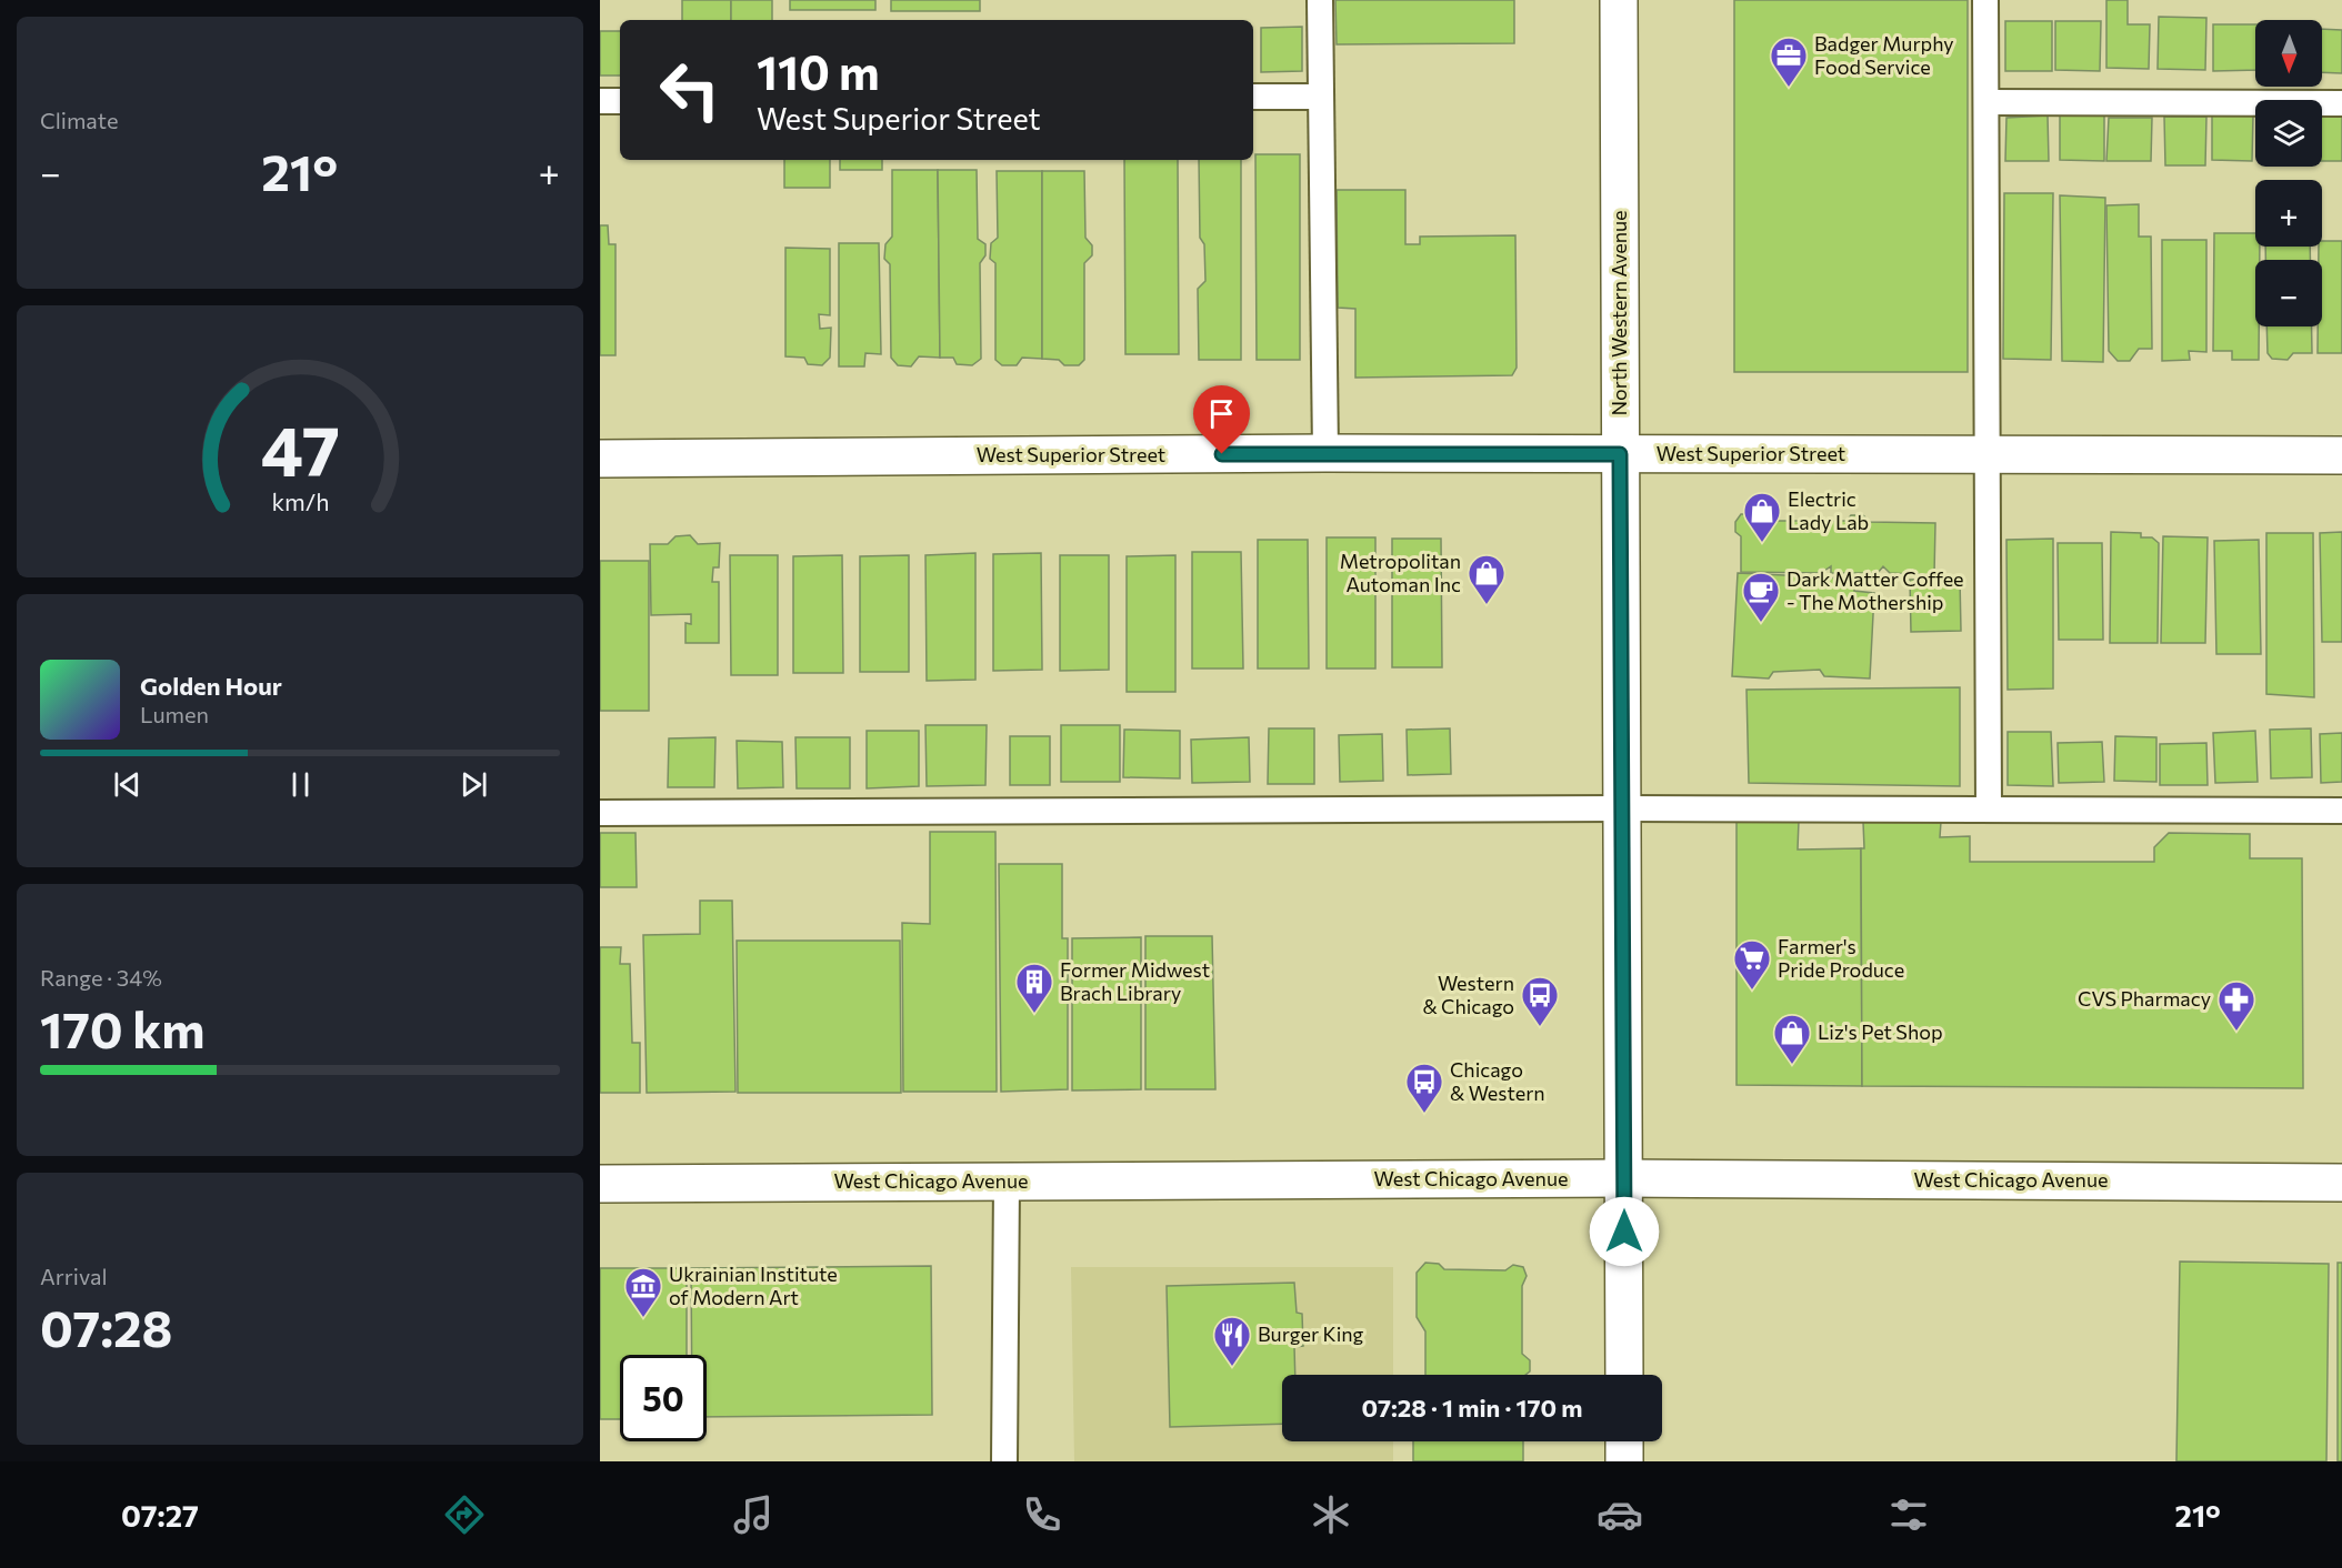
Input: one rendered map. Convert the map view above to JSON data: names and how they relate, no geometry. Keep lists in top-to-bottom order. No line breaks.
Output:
{"streets":{"main road":["North Western Avenue","West Superior Street","West Chicago Avenue"]},"crossings":[["North Western Avenue","West Superior Street"],["North Western Avenue","West Chicago Avenue"]],"places":{"office":["Badger Murphy Food Service"],"shop":["Electric Lady Lab","Metropolitan Automan Inc","Liz's Pet Shop"],"cafe":["Dark Matter Coffee - The Mothership"],"supermarket":["Farmer's Pride Produce"],"building":["Former Midwest Brach Library"],"bus stop":["Western & Chicago","Chicago & Western"],"pharmacy":["CVS Pharmacy"],"museum":["Ukrainian Institute of Modern Art"],"restaurant":["Burger King"]},"north":"bottom","page":{"tile":["Climate",["Range · 34%","170 km"],["Arrival","07:28"]],"map_buttons":["+","−"],"turn":["110 m","West Superior Street"],"heat":["−","21°","+"],"song":["Golden Hour","Lumen"],"limit":"50","trip":"07:28 · 1 min · 170 m","tabs":["07:27","21°"],"gauge":["47","km/h"]}}
